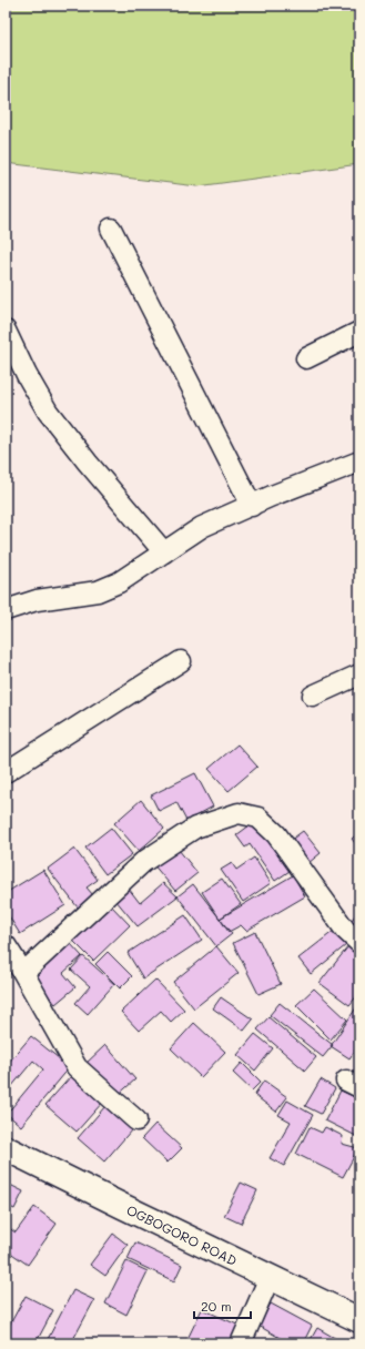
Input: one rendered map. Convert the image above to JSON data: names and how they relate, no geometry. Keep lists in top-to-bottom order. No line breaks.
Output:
{"streets":{"street":["OGBOGORO ROAD"]},"scale_bar":"20 m"}
